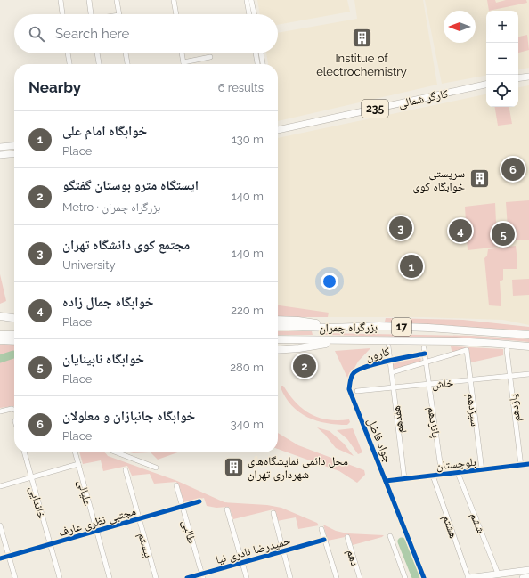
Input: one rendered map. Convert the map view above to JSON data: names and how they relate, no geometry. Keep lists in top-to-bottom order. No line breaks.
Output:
{"streets":{"highway":["بزرگراه چمران","17"],"main road":["کارگر شمالی","235"],"street":["کارون","خاش","یازدهم","سیزدهم","هفدهم","پانزدهم","جواد فاضل","بلوچستان","علیالی","خاندایی","مجتبی نظری عارف","ششم","هشتم","طالبی","بیستم","حمیدرضا نادری نیا","دهم"]},"crossings":[["کارون","سیزدهم"],["کارون","هفدهم"],["کارون","پانزدهم"],["کارون","جواد فاضل"],["خاش","یازدهم"],["خاش","سیزدهم"],["خاش","هفدهم"],["خاش","پانزدهم"],["یازدهم","بلوچستان"],["سیزدهم","بلوچستان"],["هفدهم","بلوچستان"],["پانزدهم","بلوچستان"],["جواد فاضل","بلوچستان"],["بلوچستان","ششم"],["بلوچستان","هشتم"],["علیالی","مجتبی نظری عارف"],["خاندایی","مجتبی نظری عارف"],["مجتبی نظری عارف","طالبی"],["مجتبی نظری عارف","بیستم"],["طالبی","حمیدرضا نادری نیا"]],"places":{"building":["Institue of electrochemistry","سرپستی خوابگاه کوی","محل دائمی نمایشگاه‌های شهرداری تهران"]},"north":"left","page":{"map_buttons":["+","−"],"search":"Search here","heading":["Nearby","6 results"],"list":[{"mark":"1","name":"خوابگاه امام علی","note":"Place","value":"130 m"},{"mark":"2","name":"ایستگاه مترو بوستان گفتگو","note":"Metro · بزرگراه چمران","value":"140 m"},{"mark":"3","name":"مجتمع کوی دانشگاه تهران","note":"University","value":"140 m"},{"mark":"4","name":"خوابگاه جمال زاده","note":"Place","value":"220 m"},{"mark":"5","name":"خوابگاه نابینایان","note":"Place","value":"280 m"},{"mark":"6","name":"خوابگاه جانبازان و معلولان","note":"Place","value":"340 m"}],"pins":["6","3","4","5","1","2"]}}
